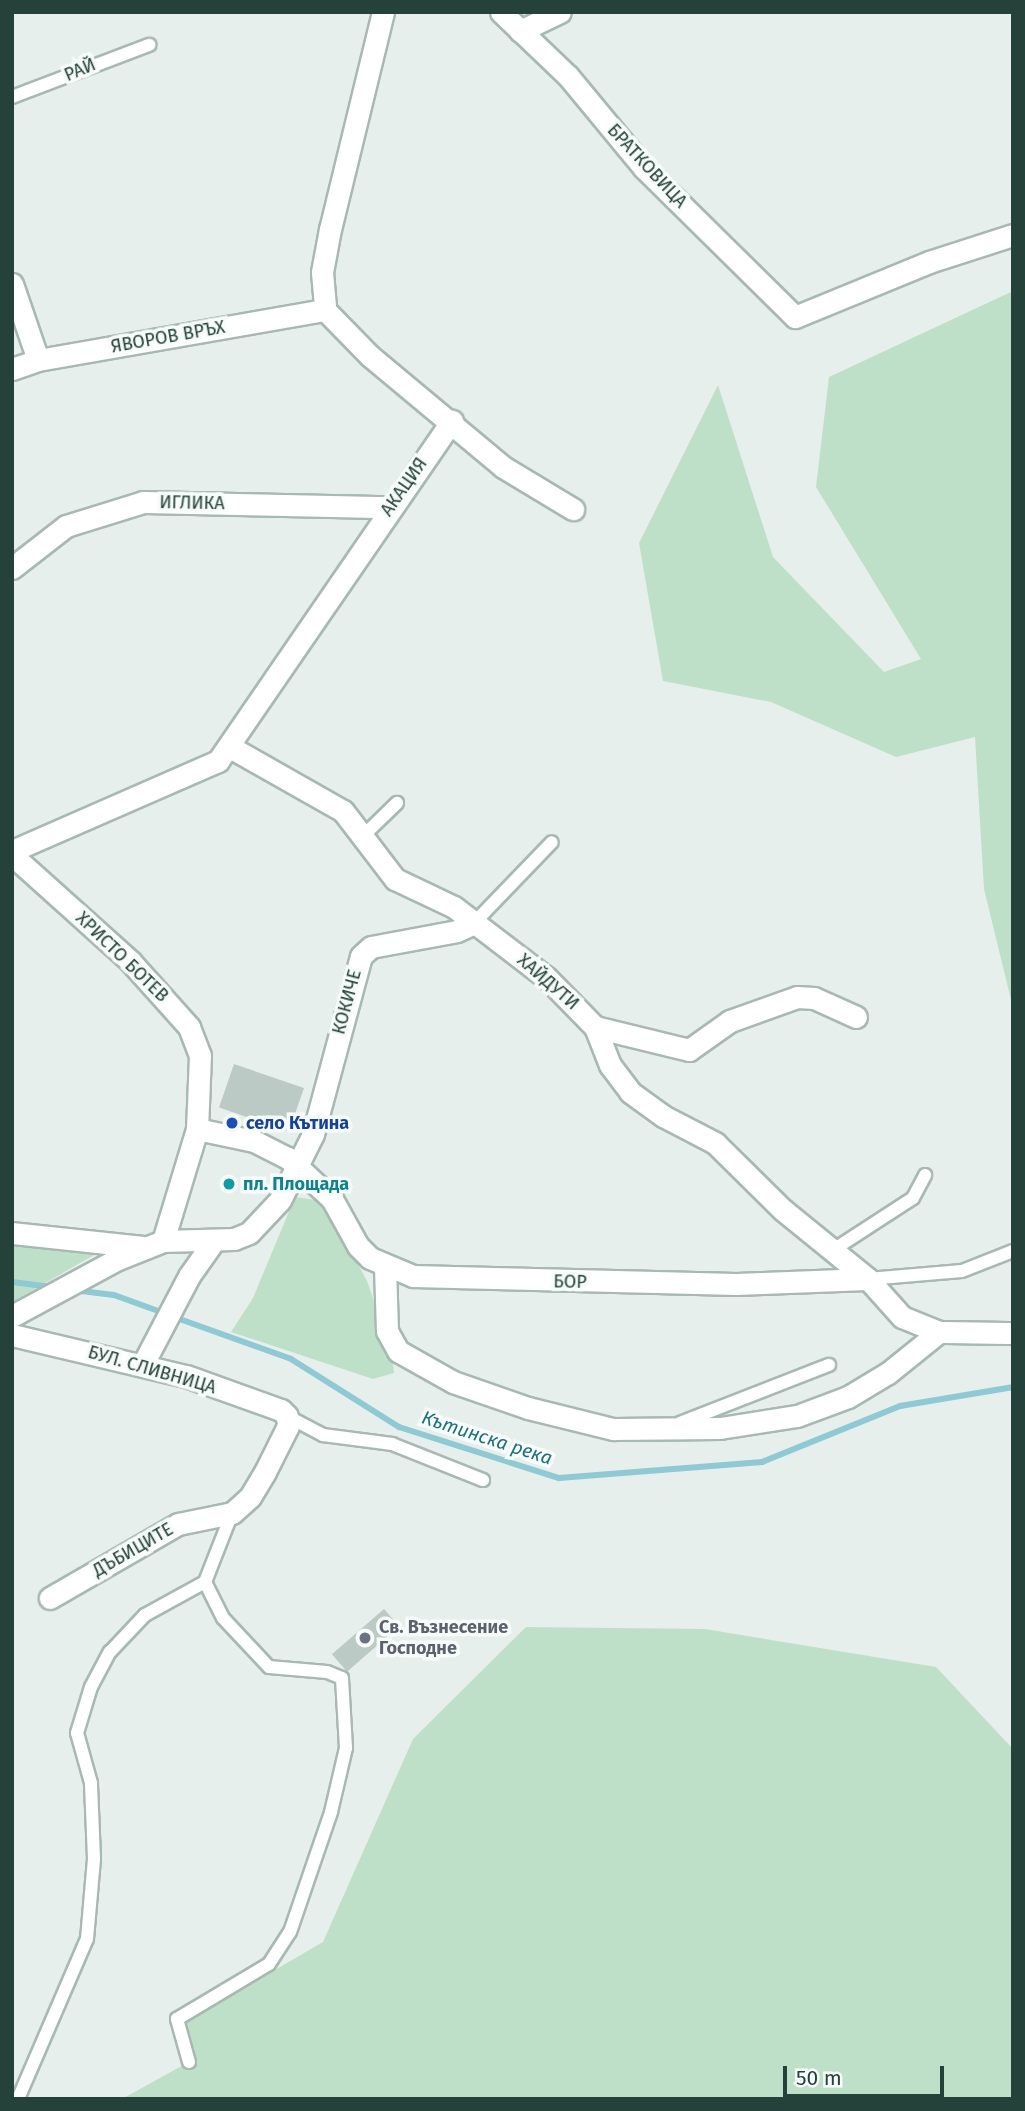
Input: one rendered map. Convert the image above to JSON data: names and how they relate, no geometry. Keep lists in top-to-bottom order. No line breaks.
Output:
{"streets":{"street":["БРАТКОВИЦА","ЯВОРОВ ВРЪХ","АКАЦИЯ","ИГЛИКА","ХРИСТО БОТЕВ","ХАЙДУТИ","КОКИЧЕ","БОР","БУЛ. СЛИВНИЦА","ДЪБИЦИТЕ"],"lane":["РАЙ"]},"crossings":[["АКАЦИЯ","ИГЛИКА"],["АКАЦИЯ","ХРИСТО БОТЕВ"],["АКАЦИЯ","ХАЙДУТИ"],["ХРИСТО БОТЕВ","КОКИЧЕ"],["ХАЙДУТИ","КОКИЧЕ"],["ХАЙДУТИ","БОР"],["КОКИЧЕ","БОР"]],"water":["Кътинска река"],"places":["село Кътина","пл. Площада","Св. Възнесение Господне"],"scale_bar":"50 m"}
